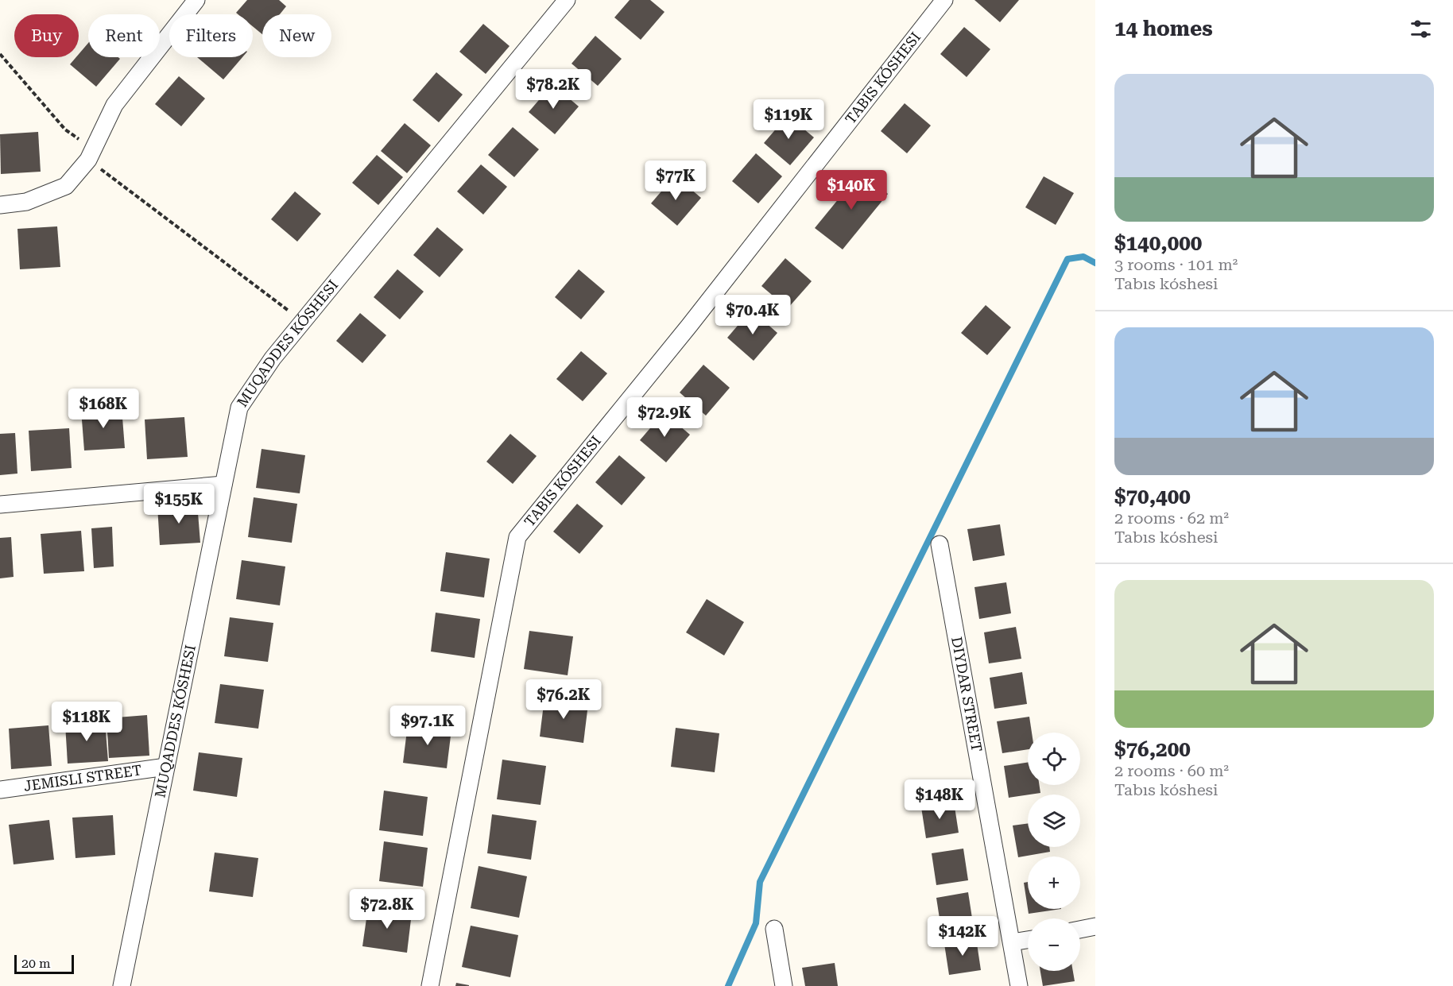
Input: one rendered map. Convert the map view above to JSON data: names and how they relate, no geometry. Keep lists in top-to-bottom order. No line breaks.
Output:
{"streets":{"street":["MUQADDES KÓSHESI","DIYDAR STREET","JEMISLI STREET"]},"crossings":[["MUQADDES KÓSHESI","JEMISLI STREET"]],"scale_bar":"20 m","page":{"heading":"14 homes","chip":["Buy","Rent","Filters","New"],"list":[{"name":"$140,000","note":"3 rooms · 101 m² · Tabıs kóshesi"},{"name":"$70,400","note":"2 rooms · 62 m² · Tabıs kóshesi"},{"name":"$76,200","note":"2 rooms · 60 m² · Tabıs kóshesi"}],"price":["$78.2K","$119K","$77K","$140K","$70.4K","$168K","$72.9K","$155K","$76.2K","$118K","$97.1K","$148K","$72.8K","$142K"],"map_buttons":["+","−"],"scale":"20 m"}}
